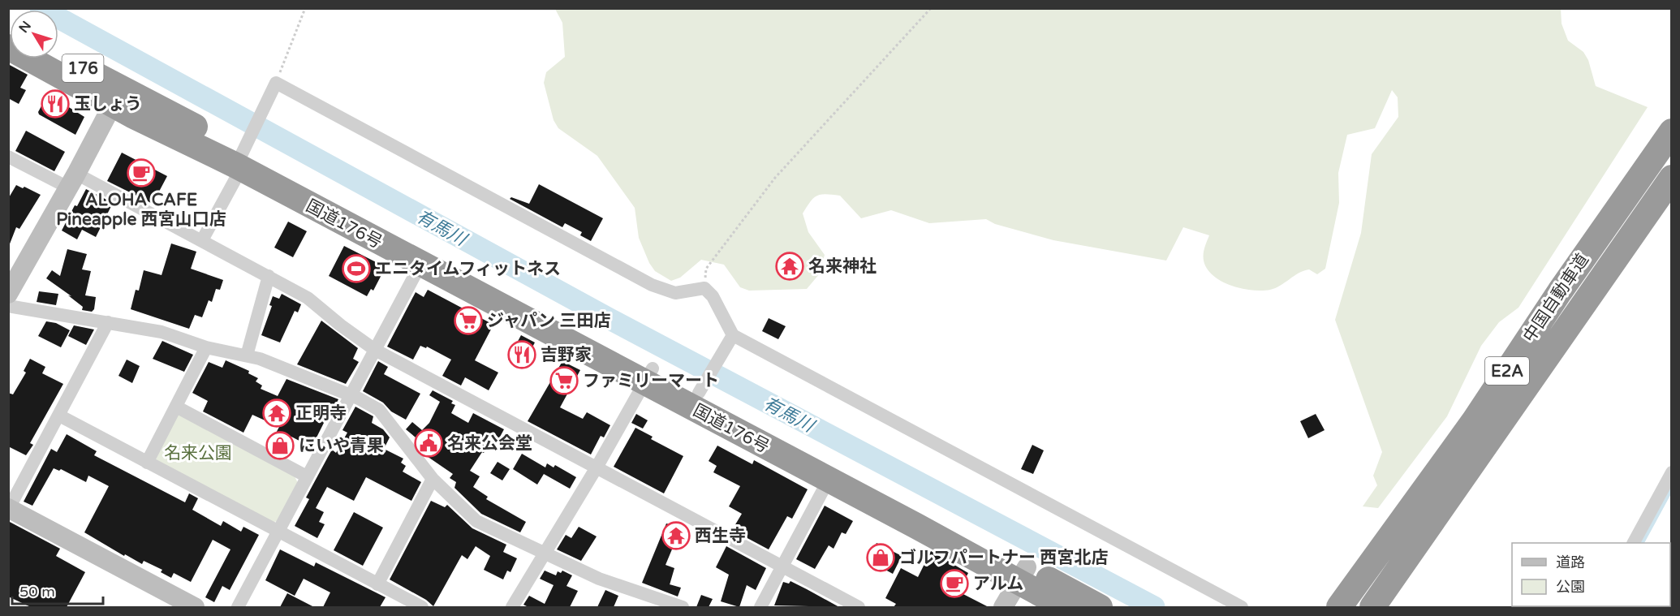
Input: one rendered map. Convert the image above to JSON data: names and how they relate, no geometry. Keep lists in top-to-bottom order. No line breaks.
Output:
{"streets":{"highway":["176","国道176号","中国自動車道","E2A"]},"water":["有馬川"],"parks":["名来公園"],"places":{"restaurant":["玉しょう","吉野家"],"cafe":["ALOHA CAFE Pineapple 西宮山口店","アルム"],"temple":["名来神社","正明寺","西生寺"],"sports":["エニタイムフィットネス"],"supermarket":["ジャパン 三田店","ファミリーマート"],"public building":["名来公会堂"],"shop":["にいや青果","ゴルフパートナー 西宮北店"]},"legend":["道路","公園"],"scale_bar":"50 m","north":"top left"}
